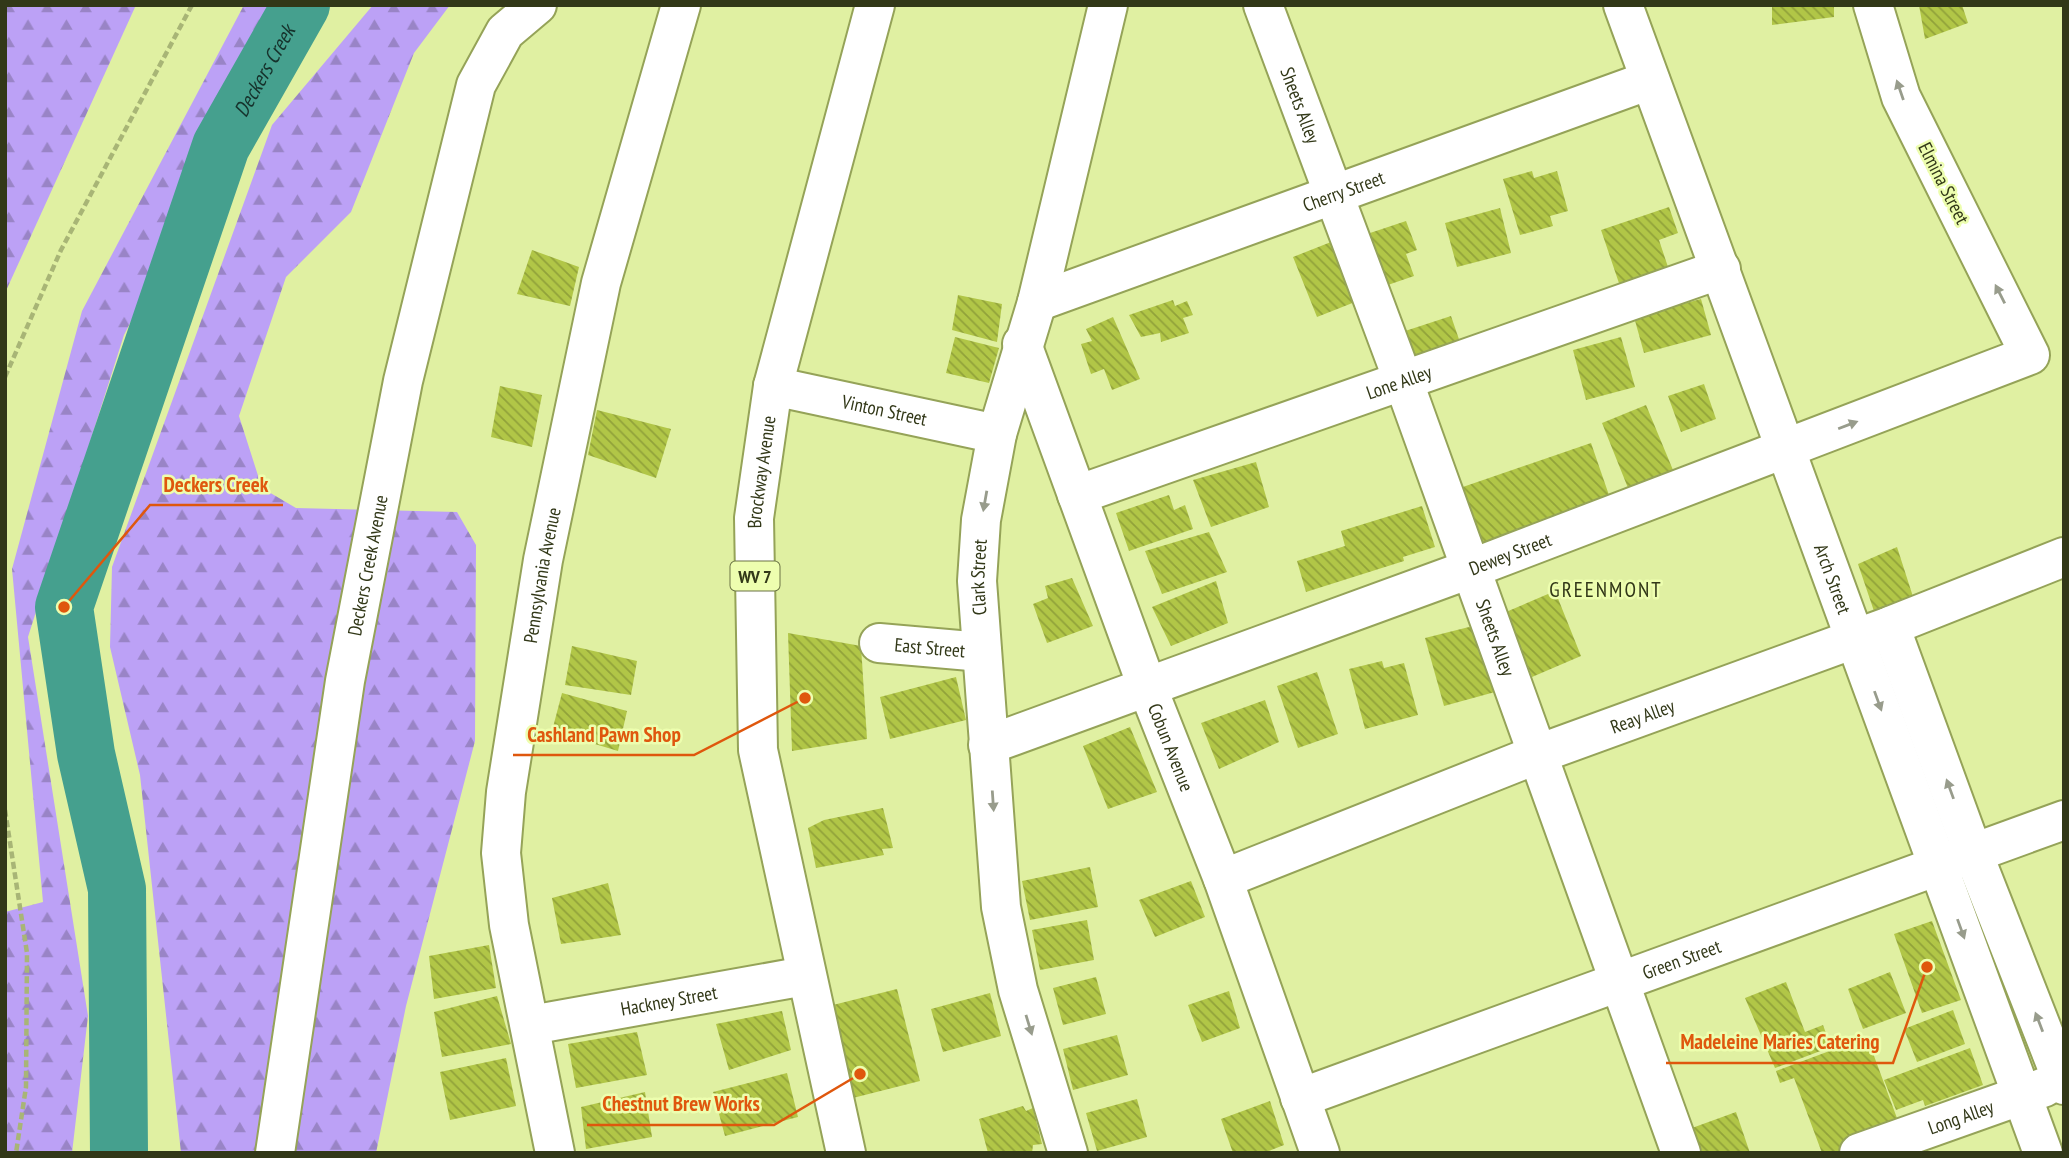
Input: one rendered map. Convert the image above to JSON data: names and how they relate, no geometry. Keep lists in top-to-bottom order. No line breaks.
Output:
{"streets":{"street":["Sheets Alley","Elmina Street","Cherry Street","Lone Alley","Vinton Street","Brockway Avenue","Dewey Street","Deckers Creek Avenue","Pennsylvania Avenue","WV 7","Clark Street","Arch Street","East Street","Reay Alley","Cobun Avenue","Green Street","Hackney Street","Long Alley"]},"crossings":[["Sheets Alley","Cherry Street"],["Sheets Alley","Lone Alley"],["Sheets Alley","Dewey Street"],["Sheets Alley","Reay Alley"],["Sheets Alley","Green Street"],["Elmina Street","Dewey Street"],["Cherry Street","Clark Street"],["Cherry Street","Arch Street"],["Lone Alley","Arch Street"],["Lone Alley","Cobun Avenue"],["Vinton Street","Brockway Avenue"],["Vinton Street","Clark Street"],["Brockway Avenue","Hackney Street"],["Dewey Street","Clark Street"],["Dewey Street","Arch Street"],["Dewey Street","Cobun Avenue"],["Pennsylvania Avenue","Hackney Street"],["Clark Street","East Street"],["Clark Street","Cobun Avenue"],["Arch Street","Reay Alley"],["Arch Street","Green Street"],["Arch Street","Long Alley"],["Reay Alley","Cobun Avenue"],["Cobun Avenue","Green Street"]],"one_way":["Elmina Street","Clark Street"],"districts":["GREENMONT"],"water":["Deckers Creek"],"places":["Deckers Creek","Cashland Pawn Shop","Madeleine Maries Catering","Chestnut Brew Works"]}
